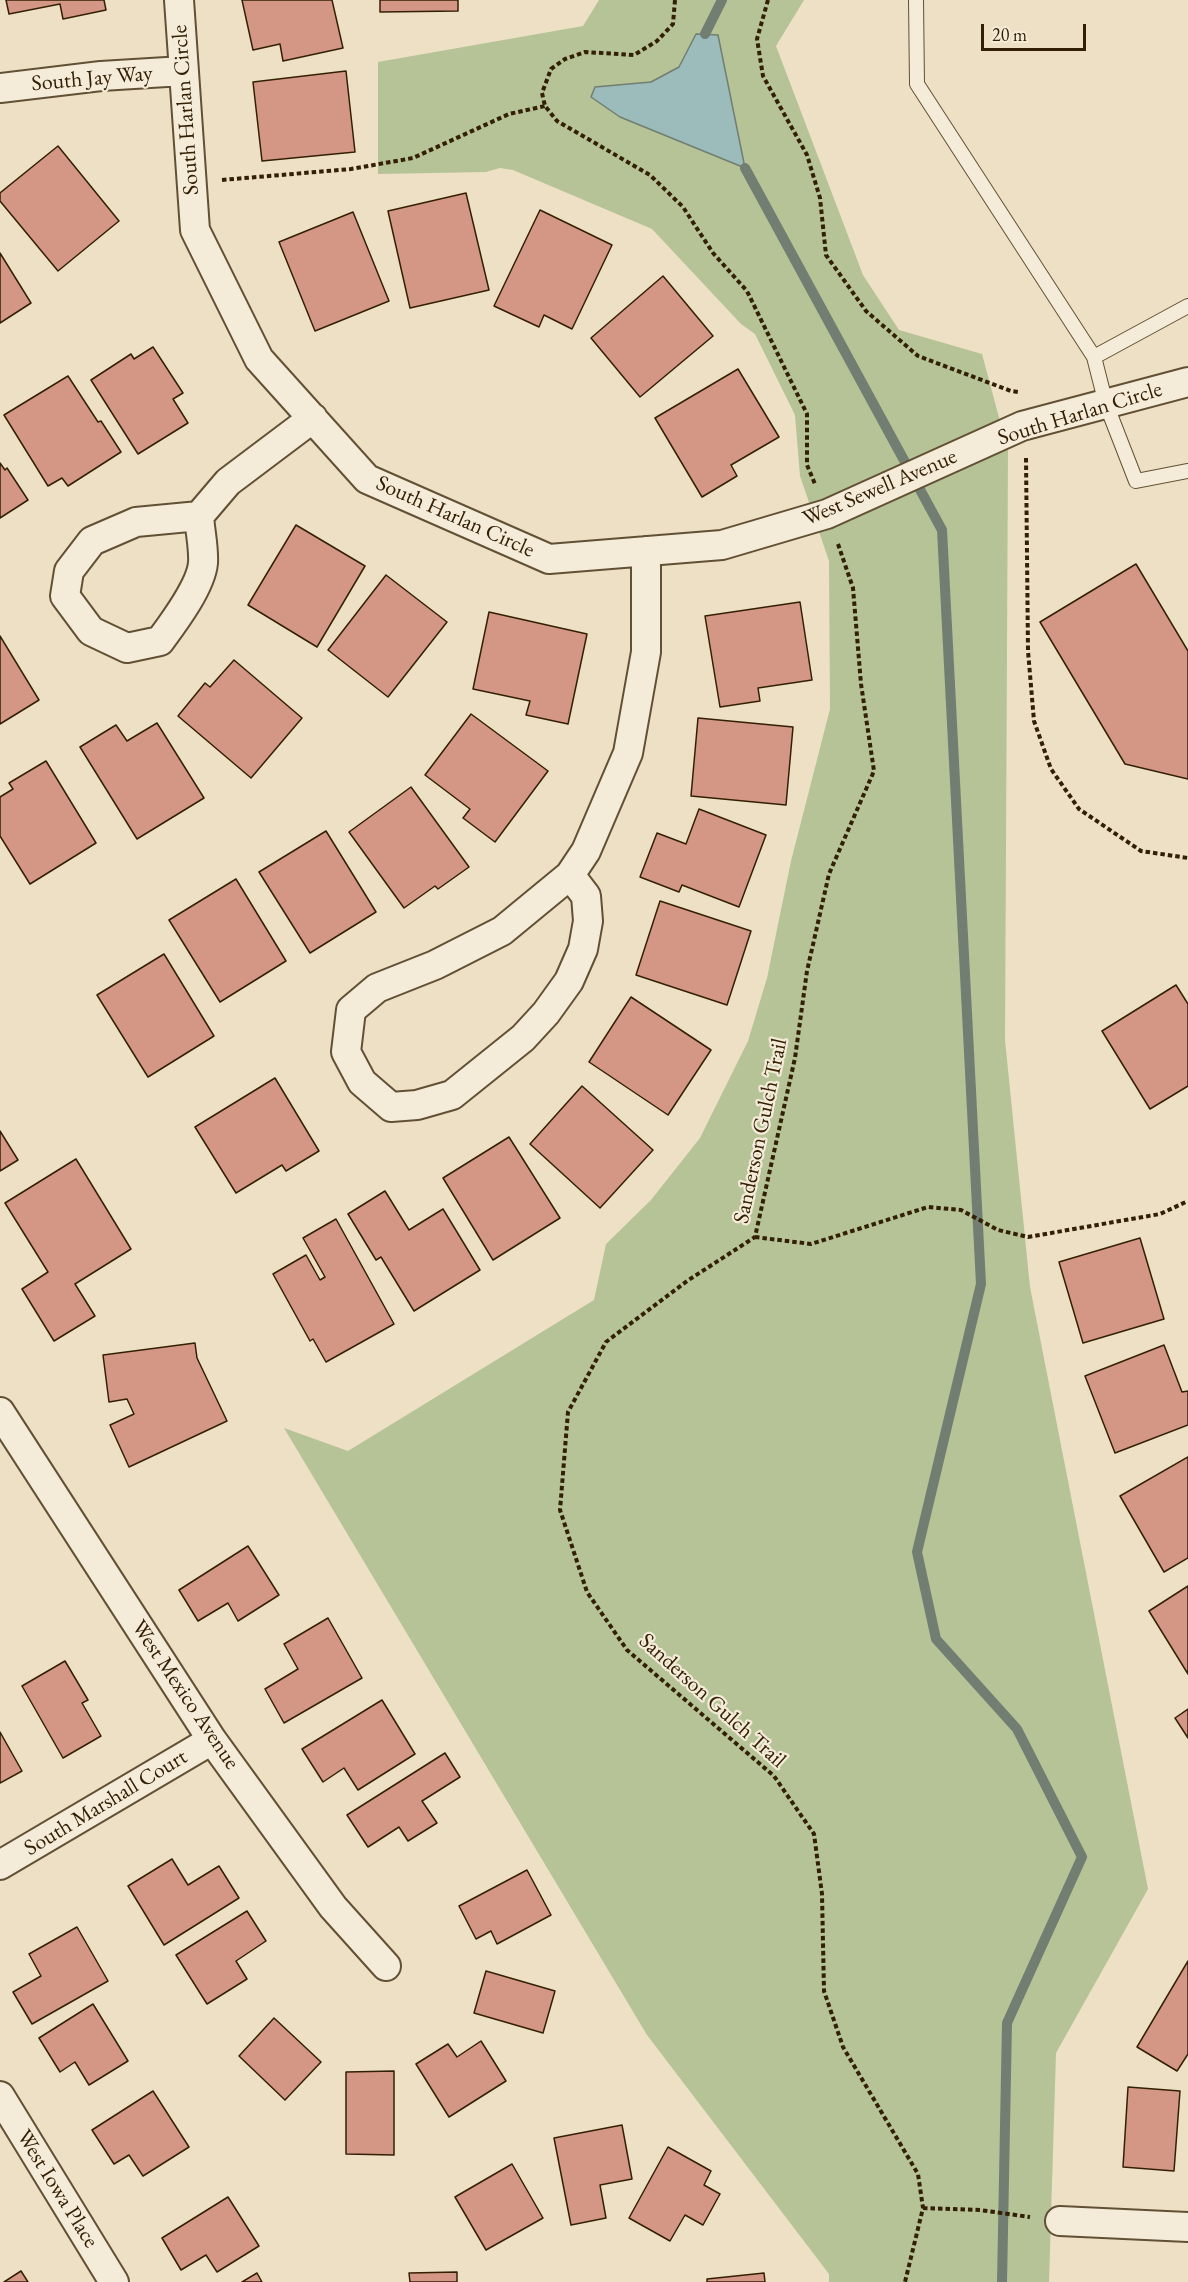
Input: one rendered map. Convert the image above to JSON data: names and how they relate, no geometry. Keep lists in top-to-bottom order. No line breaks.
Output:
{"streets":{"street":["South Jay Way","South Harlan Circle","West Sewell Avenue","West Mexico Avenue","South Marshall Court","West Iowa Place"],"path":["Sanderson Gulch Trail"]},"crossings":[["South Jay Way","South Harlan Circle"],["South Harlan Circle","West Sewell Avenue"],["West Sewell Avenue","Sanderson Gulch Trail"],["West Mexico Avenue","South Marshall Court"]],"scale_bar":"20 m"}
